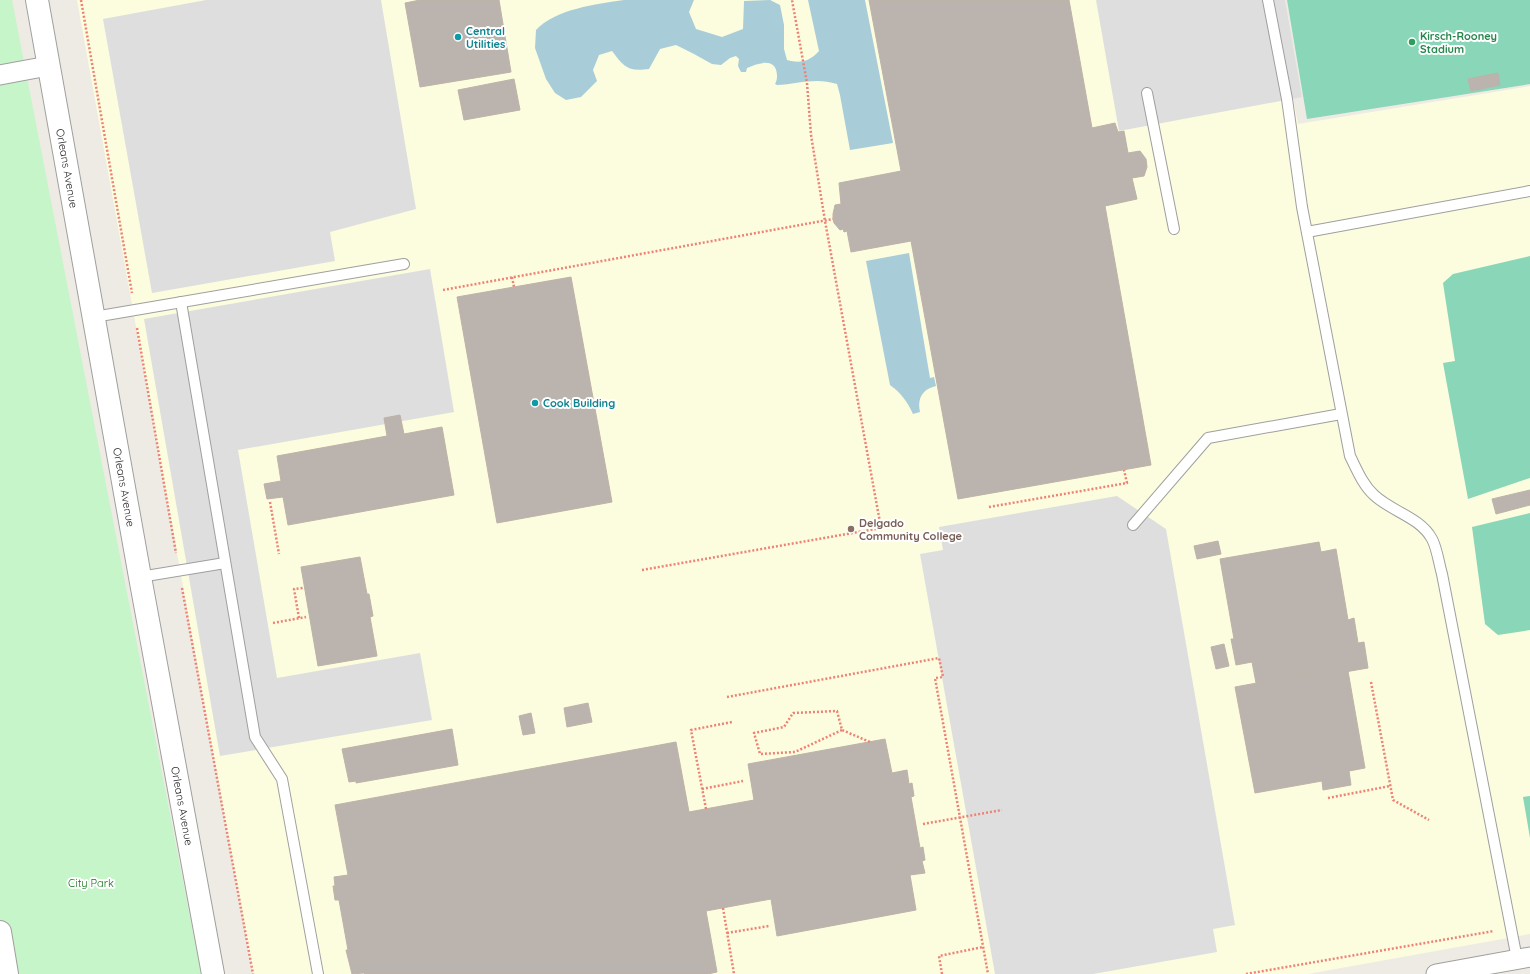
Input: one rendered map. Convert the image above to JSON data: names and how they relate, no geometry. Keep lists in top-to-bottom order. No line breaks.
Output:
{"streets":{"street":["Orleans Avenue"]},"parks":["City Park"],"places":["Central Utilities","Kirsch-Rooney Stadium","Cook Building","Delgado Community College"]}
